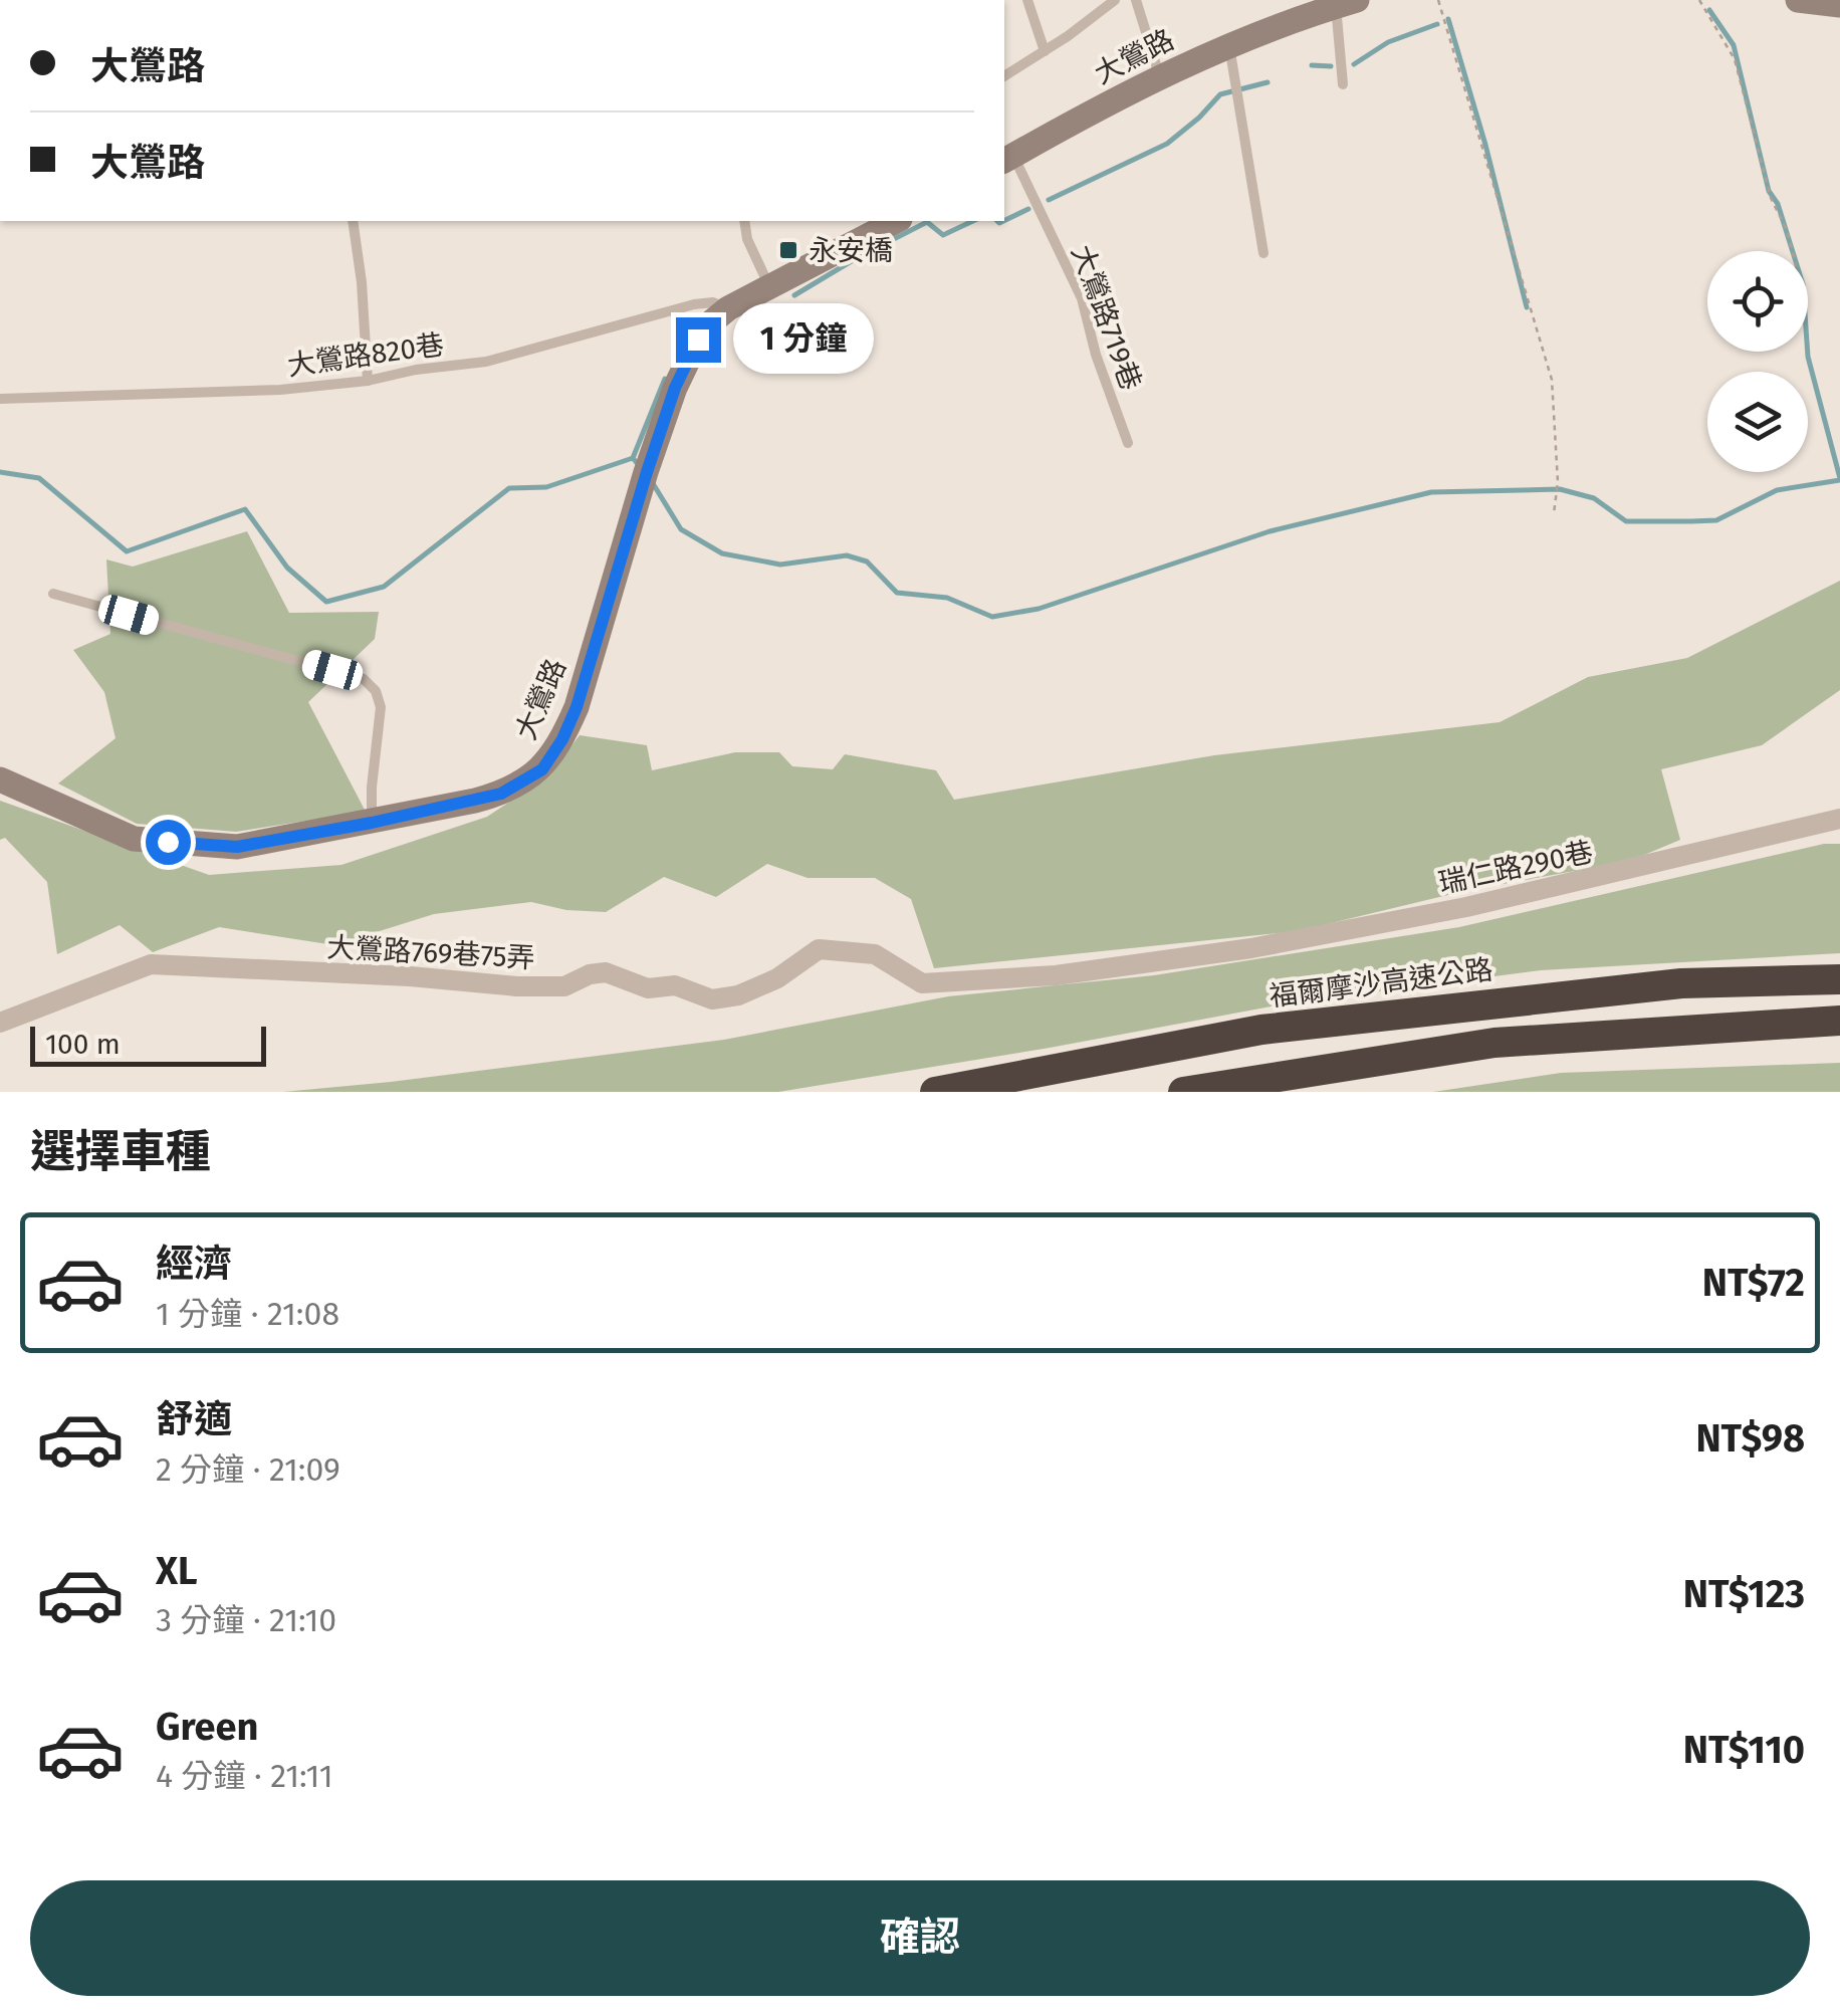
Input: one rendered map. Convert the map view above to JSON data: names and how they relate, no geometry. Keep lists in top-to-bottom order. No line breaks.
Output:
{"streets":{"highway":["福爾摩沙高速公路"],"street":["大鶯路","瑞仁路290巷","大鶯路769巷75弄"],"lane":["大鶯路719巷","大鶯路820巷"]},"crossings":[["大鶯路","大鶯路719巷"],["大鶯路","大鶯路820巷"],["瑞仁路290巷","大鶯路769巷75弄"]],"places":{"transit":["永安橋"]},"scale_bar":"100 m","page":{"banner":["大鶯路","大鶯路"],"bubble":"1 分鐘","scale":"100 m","heading":"選擇車種","list":[{"name":"經濟","note":"1 分鐘 · 21:08","value":"NT$72"},{"name":"舒適","note":"2 分鐘 · 21:09","value":"NT$98"},{"name":"XL","note":"3 分鐘 · 21:10","value":"NT$123"},{"name":"Green","note":"4 分鐘 · 21:11","value":"NT$110"}],"buttons":"確認"}}
